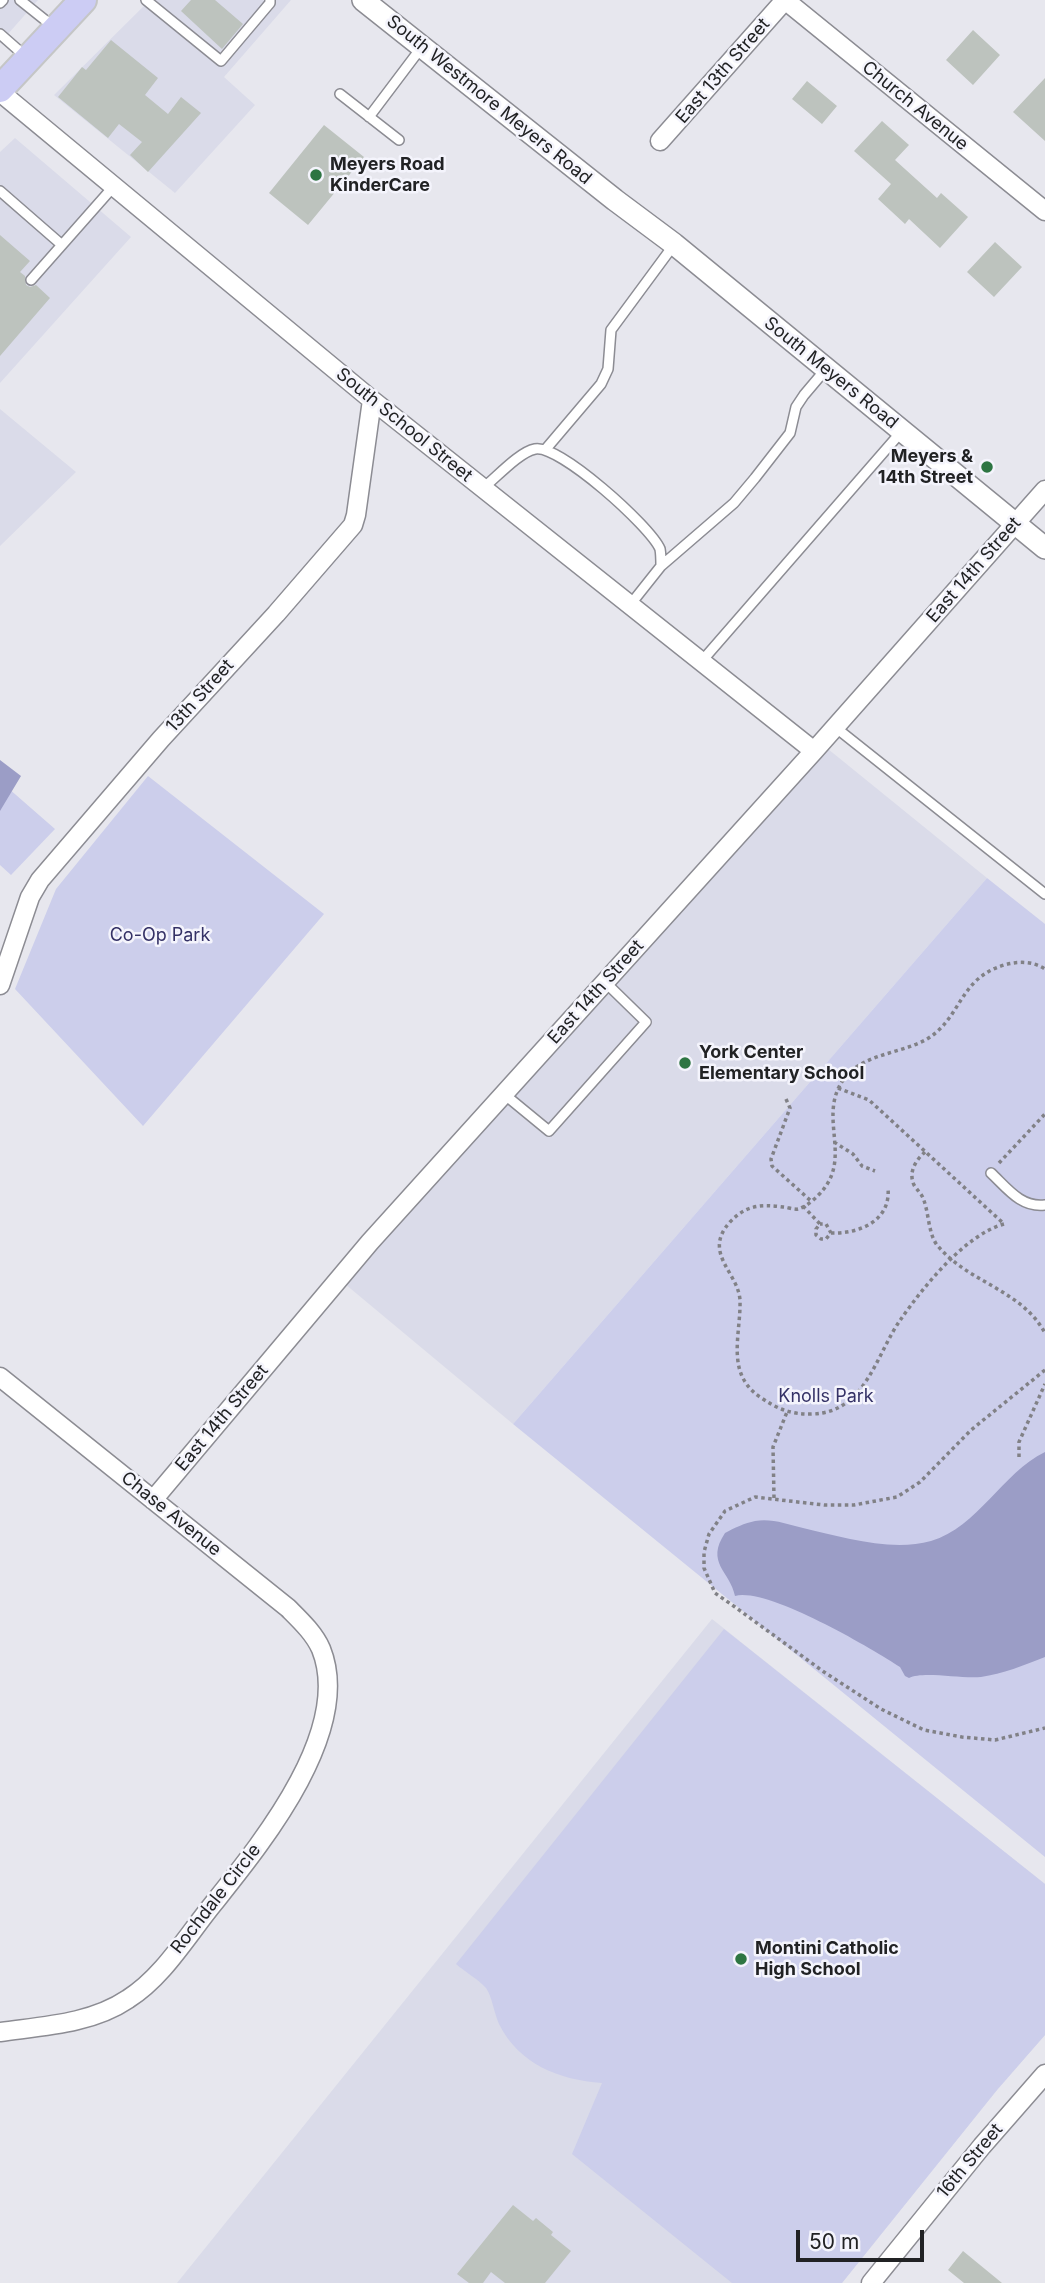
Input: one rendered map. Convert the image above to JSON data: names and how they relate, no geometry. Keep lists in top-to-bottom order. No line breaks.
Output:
{"streets":{"street":["East 13th Street","South Westmore Meyers Road","Church Avenue","South Meyers Road","South School Street","East 14th Street","13th Street","Chase Avenue","Rochdale Circle","16th Street"]},"crossings":[["East 13th Street","Church Avenue"],["South Westmore Meyers Road","South Meyers Road"],["South Meyers Road","East 14th Street"],["South School Street","East 14th Street"],["South School Street","13th Street"],["East 14th Street","Chase Avenue"],["Chase Avenue","Rochdale Circle"]],"parks":["Co-Op Park","Knolls Park"],"places":["Meyers Road KinderCare","Meyers & 14th Street","York Center Elementary School","Montini Catholic High School"],"scale_bar":"50 m"}
